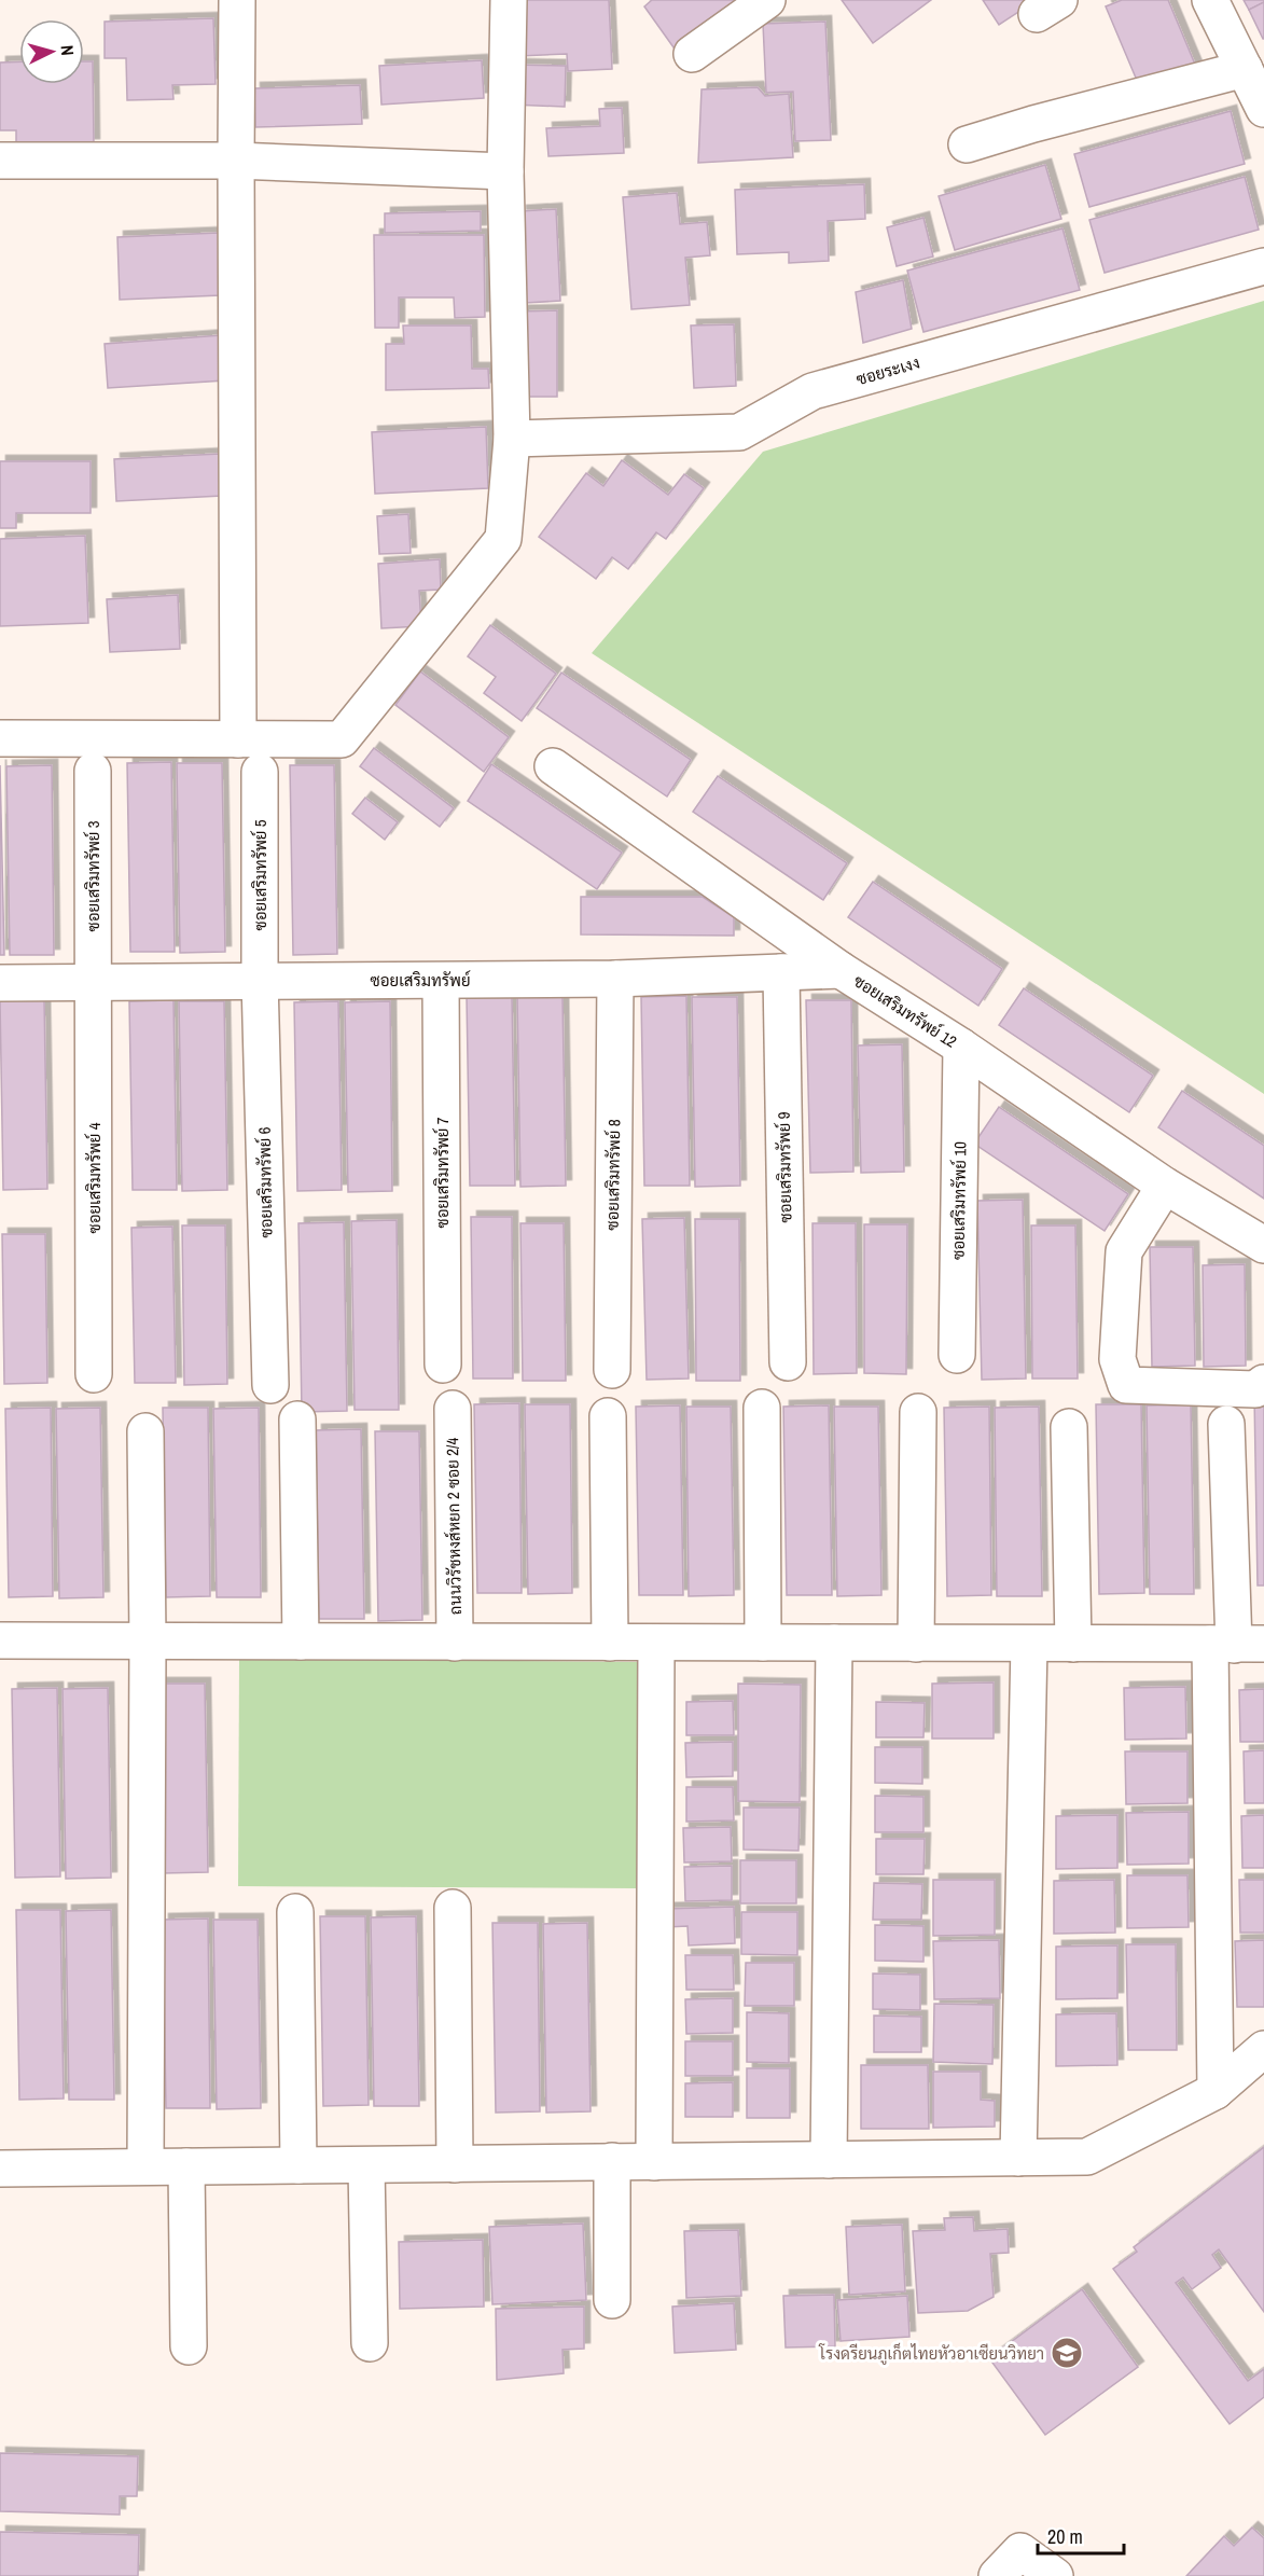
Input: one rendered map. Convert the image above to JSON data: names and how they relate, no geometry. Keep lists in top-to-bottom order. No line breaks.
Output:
{"streets":{"street":["ซอยระเงง","ซอยเสริมทรัพย์ 5","ซอยเสริมทรัพย์ 3","ซอยเสริมทรัพย์","ซอยเสริมทรัพย์ 12","ซอยเสริมทรัพย์ 9","ซอยเสริมทรัพย์ 7","ซอยเสริมทรัพย์ 8","ซอยเสริมทรัพย์ 4","ซอยเสริมทรัพย์ 6","ซอยเสริมทรัพย์ 10","ถนนวิรัชหงส์หยก 2 ซอย 2/4"]},"crossings":[["ซอยเสริมทรัพย์ 5","ซอยเสริมทรัพย์"],["ซอยเสริมทรัพย์ 5","ซอยเสริมทรัพย์ 6"],["ซอยเสริมทรัพย์ 3","ซอยเสริมทรัพย์"],["ซอยเสริมทรัพย์ 3","ซอยเสริมทรัพย์ 4"],["ซอยเสริมทรัพย์","ซอยเสริมทรัพย์ 12"],["ซอยเสริมทรัพย์","ซอยเสริมทรัพย์ 9"],["ซอยเสริมทรัพย์","ซอยเสริมทรัพย์ 7"],["ซอยเสริมทรัพย์","ซอยเสริมทรัพย์ 8"],["ซอยเสริมทรัพย์","ซอยเสริมทรัพย์ 4"],["ซอยเสริมทรัพย์","ซอยเสริมทรัพย์ 6"],["ซอยเสริมทรัพย์ 12","ซอยเสริมทรัพย์ 10"]],"places":{"school or university":["โรงดรียนภูเก็ตไทยหัวอาเซียนวิทยา"]},"scale_bar":"20 m","north":"right"}
